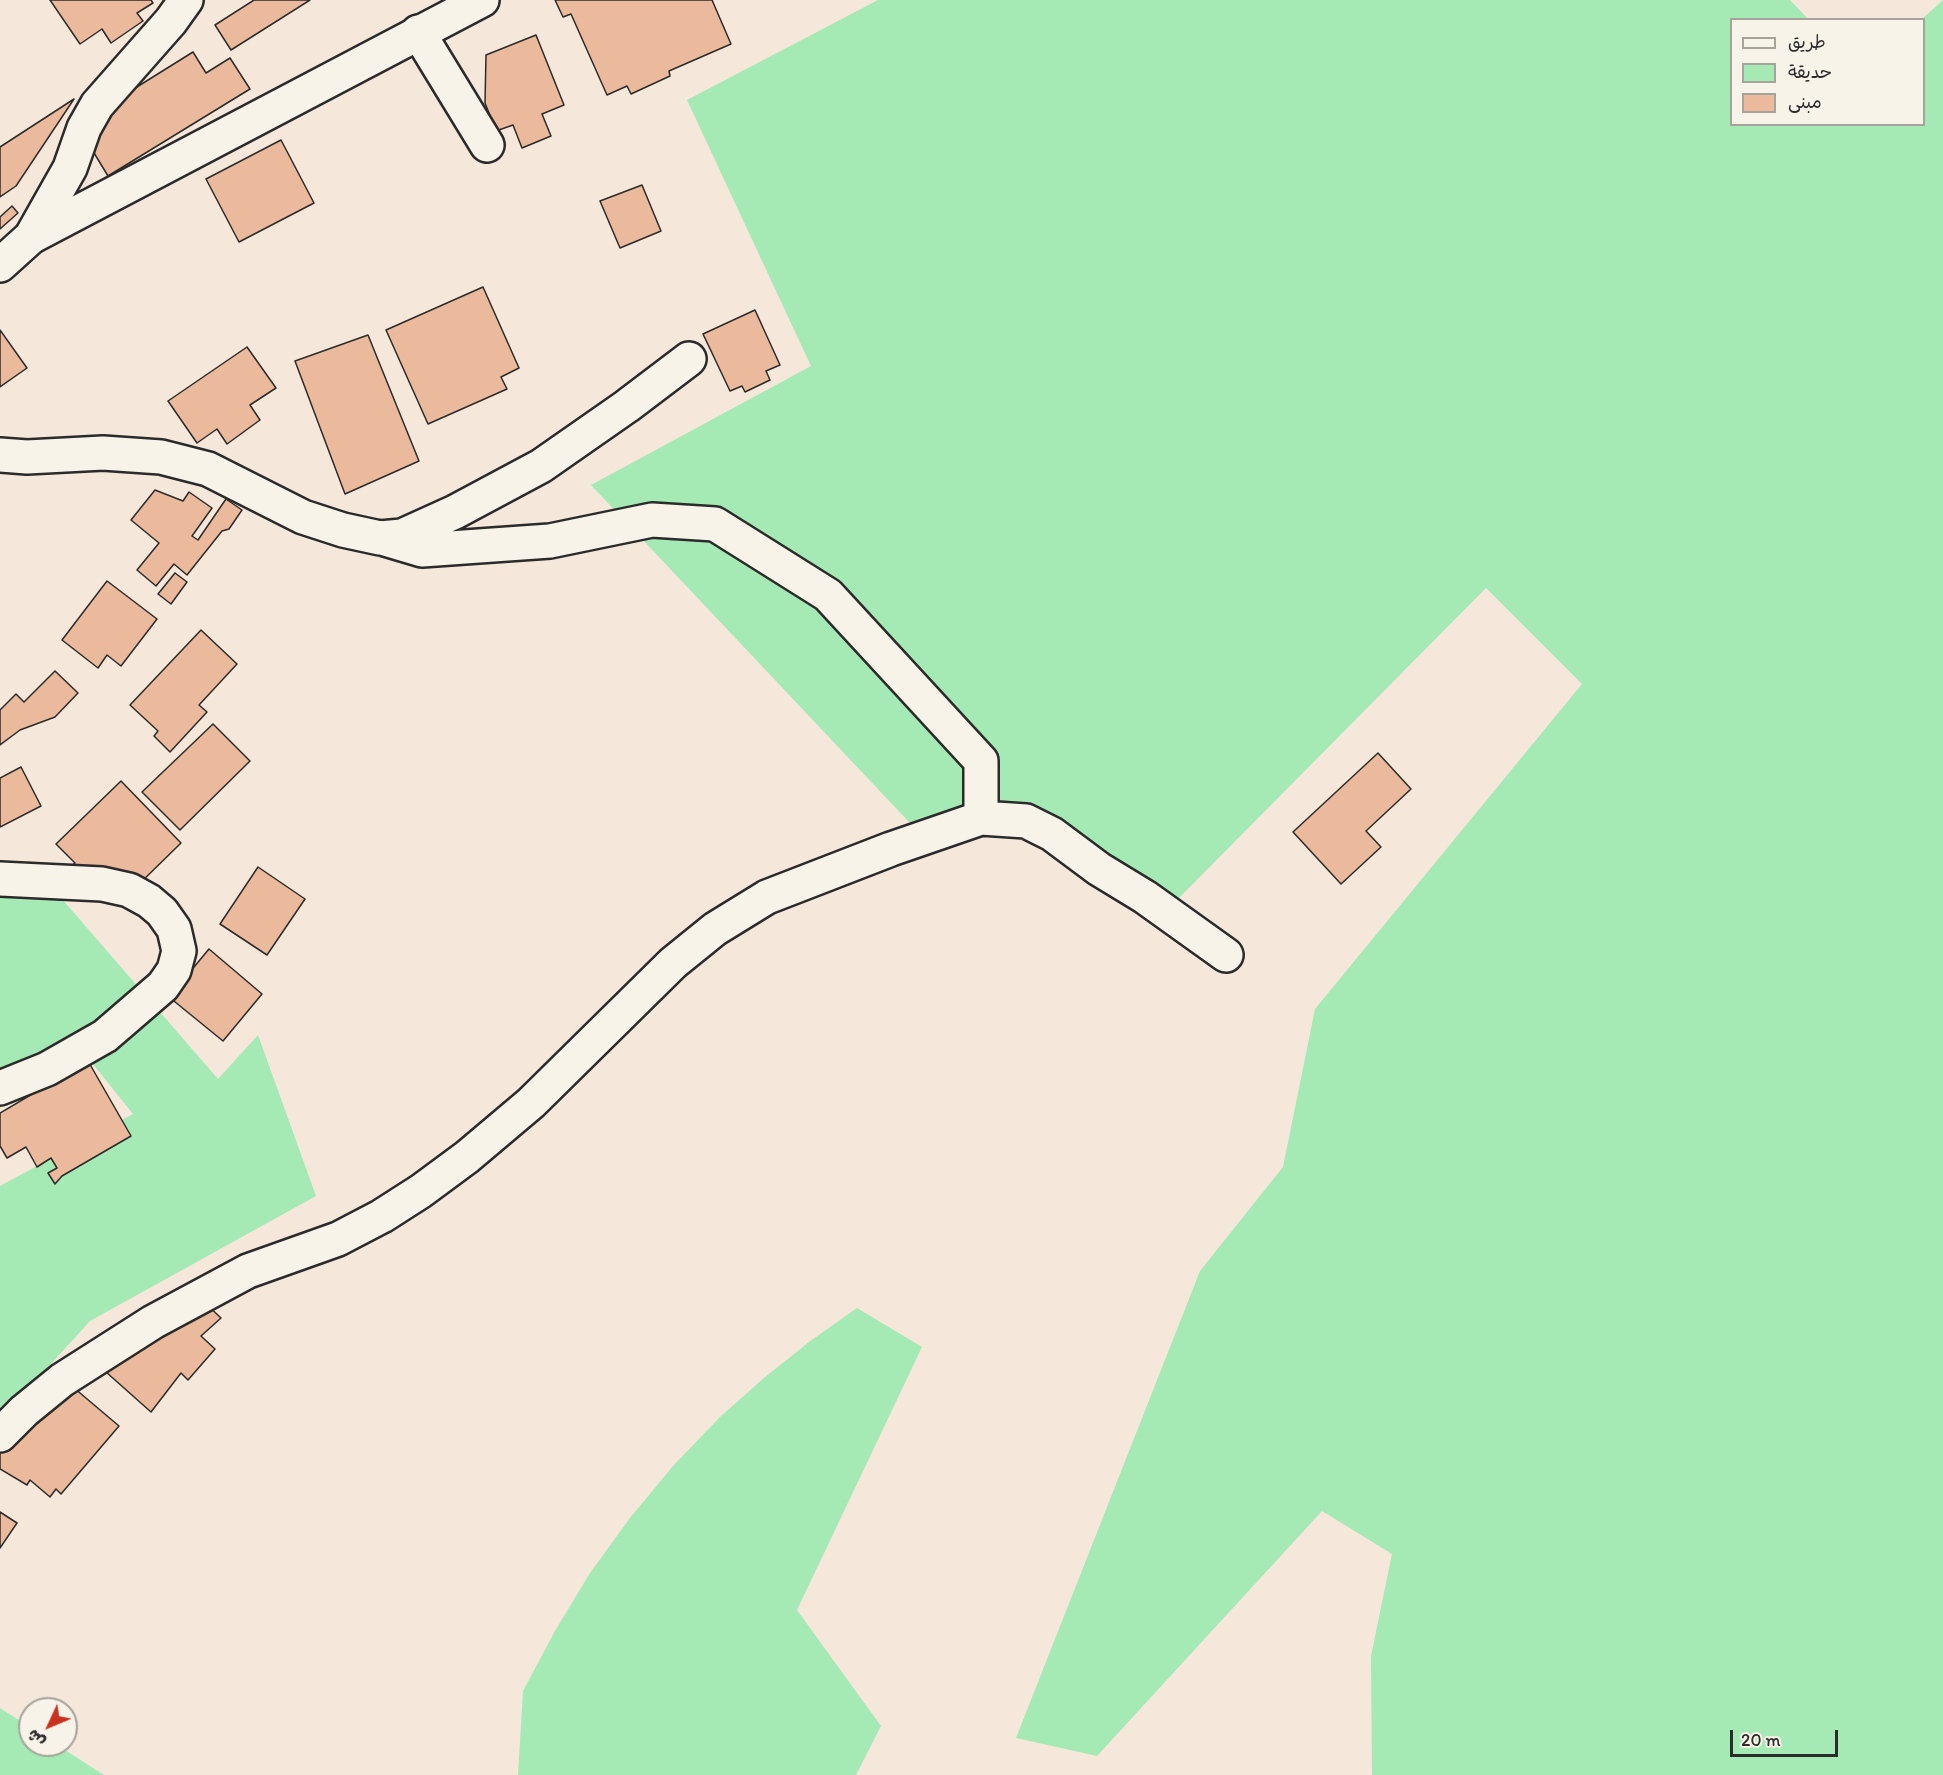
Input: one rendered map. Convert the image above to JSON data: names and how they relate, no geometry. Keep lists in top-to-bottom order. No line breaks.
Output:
{"legend":["طريق","حديقة","مبنى"],"scale_bar":"20 m","north":"bottom left"}
